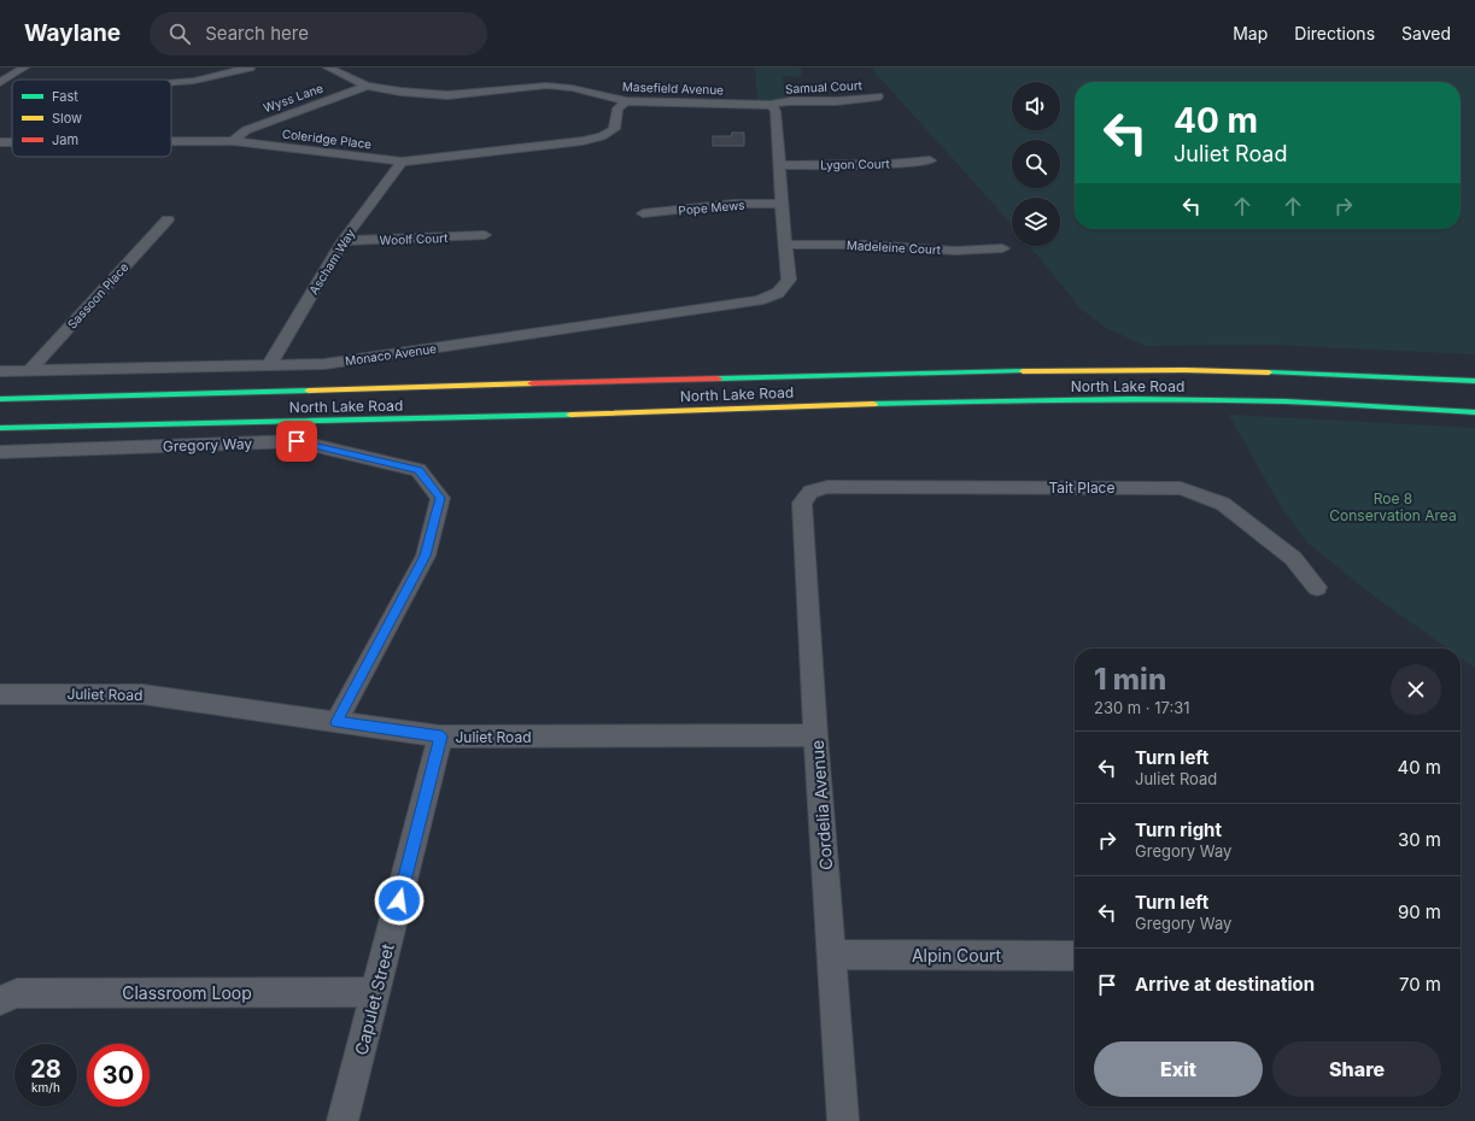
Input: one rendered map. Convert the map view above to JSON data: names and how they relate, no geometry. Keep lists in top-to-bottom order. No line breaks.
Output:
{"streets":{"main road":["North Lake Road"],"street":["Samual Court","Masefield Avenue","Wyss Lane","Coleridge Place","Lygon Court","Pope Mews","Woolf Court","Madeleine Court","Ascham Way","Sassoon Place","Monaco Avenue","Gregory Way","Tait Place","Juliet Road","Cordelia Avenue","Alpin Court","Classroom Loop","Capulet Street"]},"crossings":[["Samual Court","Masefield Avenue"],["Masefield Avenue","Wyss Lane"],["Masefield Avenue","Coleridge Place"],["Wyss Lane","Coleridge Place"],["Coleridge Place","Ascham Way"],["Woolf Court","Ascham Way"],["Madeleine Court","Monaco Avenue"],["Ascham Way","Monaco Avenue"],["Sassoon Place","Monaco Avenue"],["Gregory Way","Juliet Road"],["Tait Place","Cordelia Avenue"],["Juliet Road","Cordelia Avenue"],["Juliet Road","Capulet Street"],["Cordelia Avenue","Alpin Court"],["Classroom Loop","Capulet Street"]],"parks":["Roe 8 Conservation Area"],"legend":["Fast","Slow","Jam"],"page":{"header":"Waylane","search":"Search here","nav":["Map","Directions","Saved"],"turn":["40 m","Juliet Road"],"heading":["1 min","230 m · 17:31"],"list":[{"name":"Turn left","note":"Juliet Road","value":"40 m"},{"name":"Turn right","note":"Gregory Way","value":"30 m"},{"name":"Turn left","note":"Gregory Way","value":"90 m"},{"name":"Arrive at destination","value":"70 m"}],"buttons":["Exit","Share"],"speed":"28 km/h","limit":"30"}}
